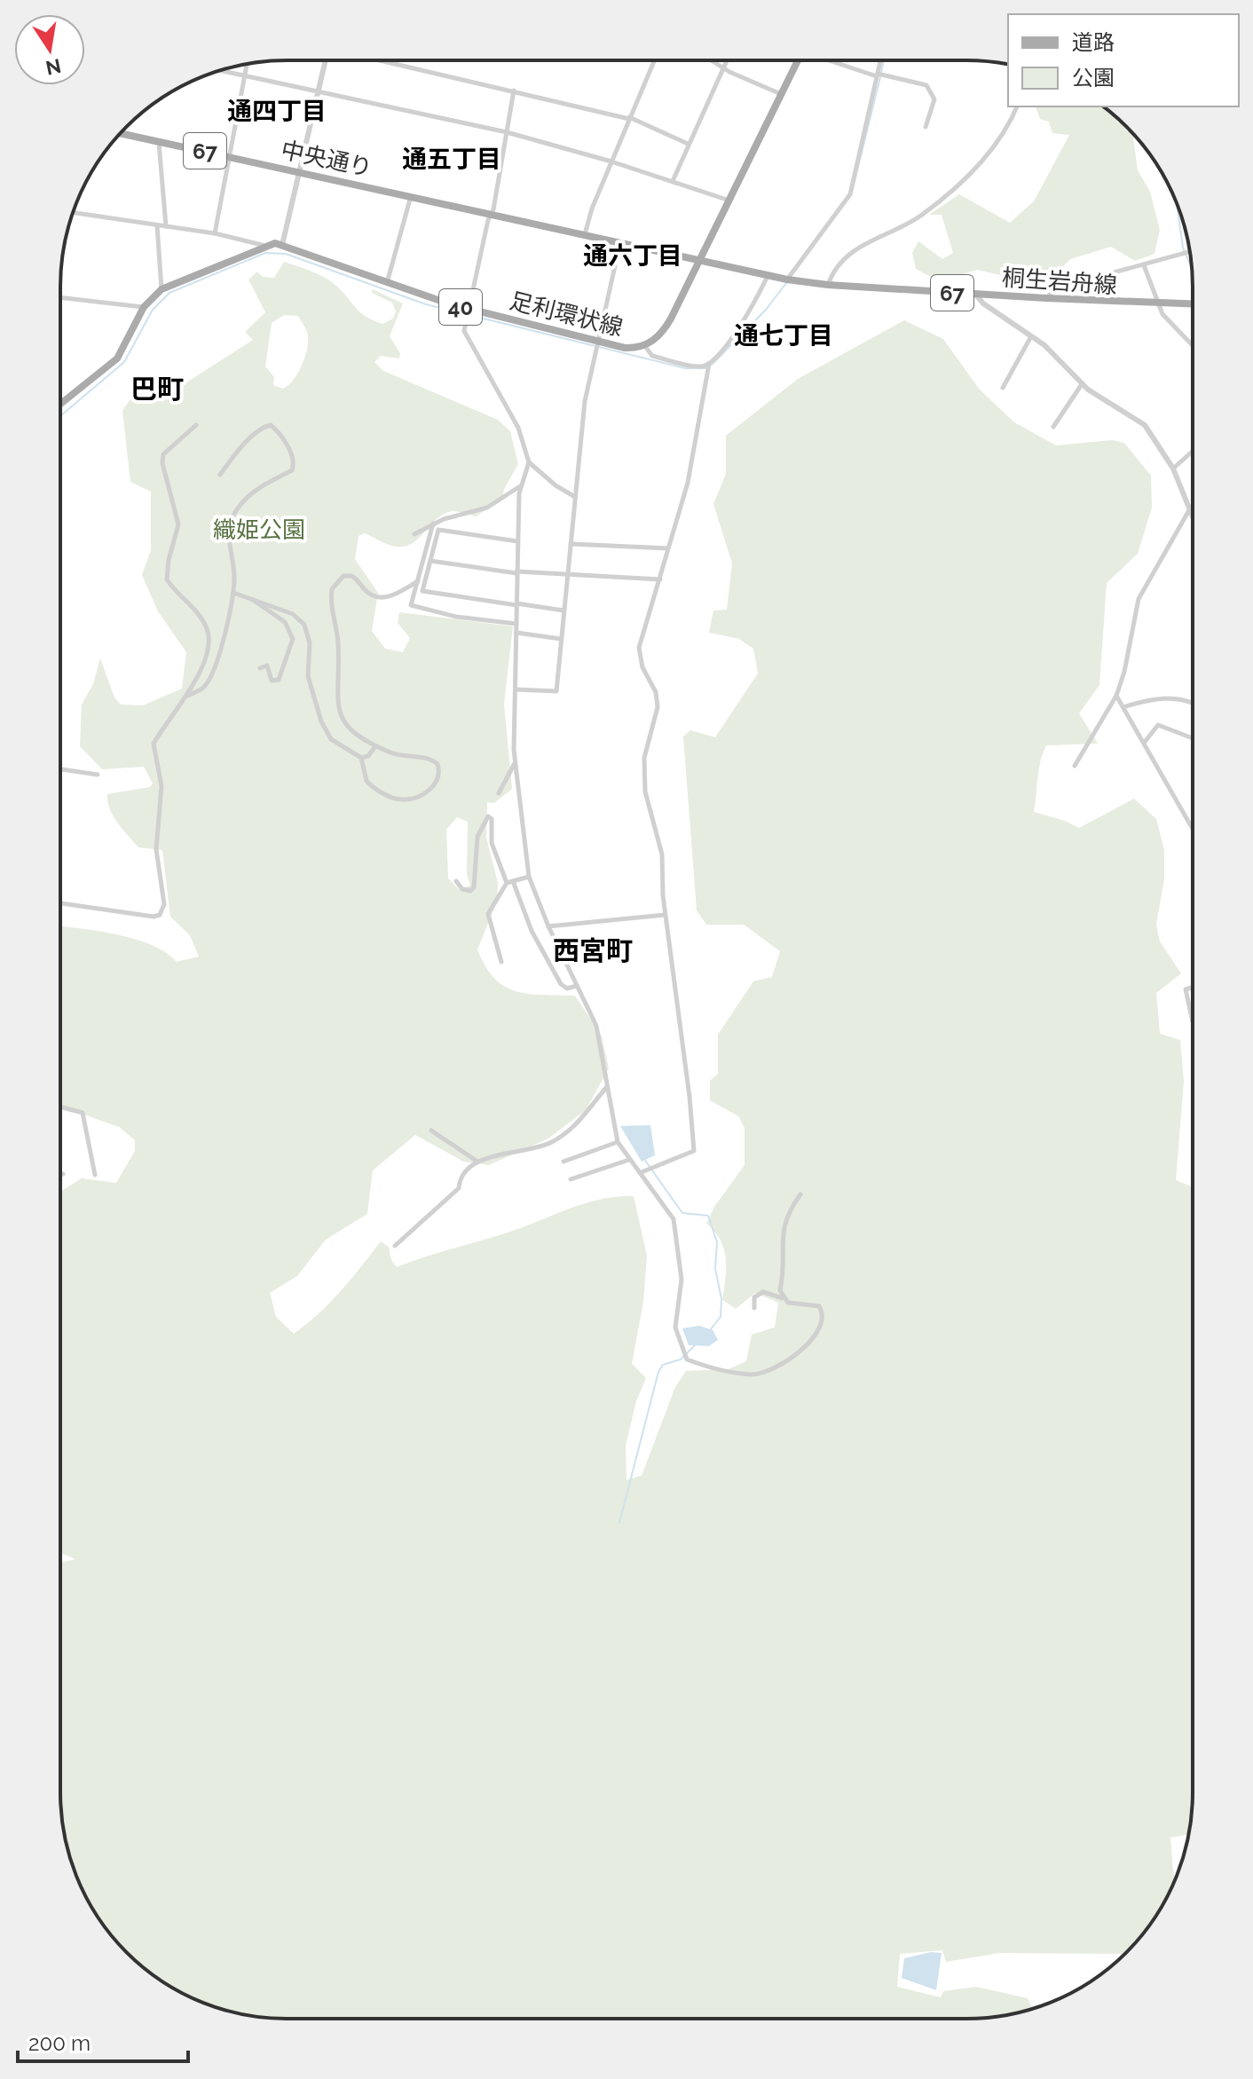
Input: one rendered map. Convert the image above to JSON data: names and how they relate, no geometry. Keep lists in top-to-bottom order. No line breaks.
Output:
{"streets":{"main road":["67","中央通り","桐生岩舟線","40","足利環状線"]},"crossings":[["中央通り","桐生岩舟線"],["中央通り","足利環状線"],["桐生岩舟線","足利環状線"]],"districts":["通四丁目","通五丁目","通六丁目","通七丁目","巴町","西宮町"],"parks":["織姫公園"],"legend":["道路","公園"],"scale_bar":"200 m","north":"bottom"}
